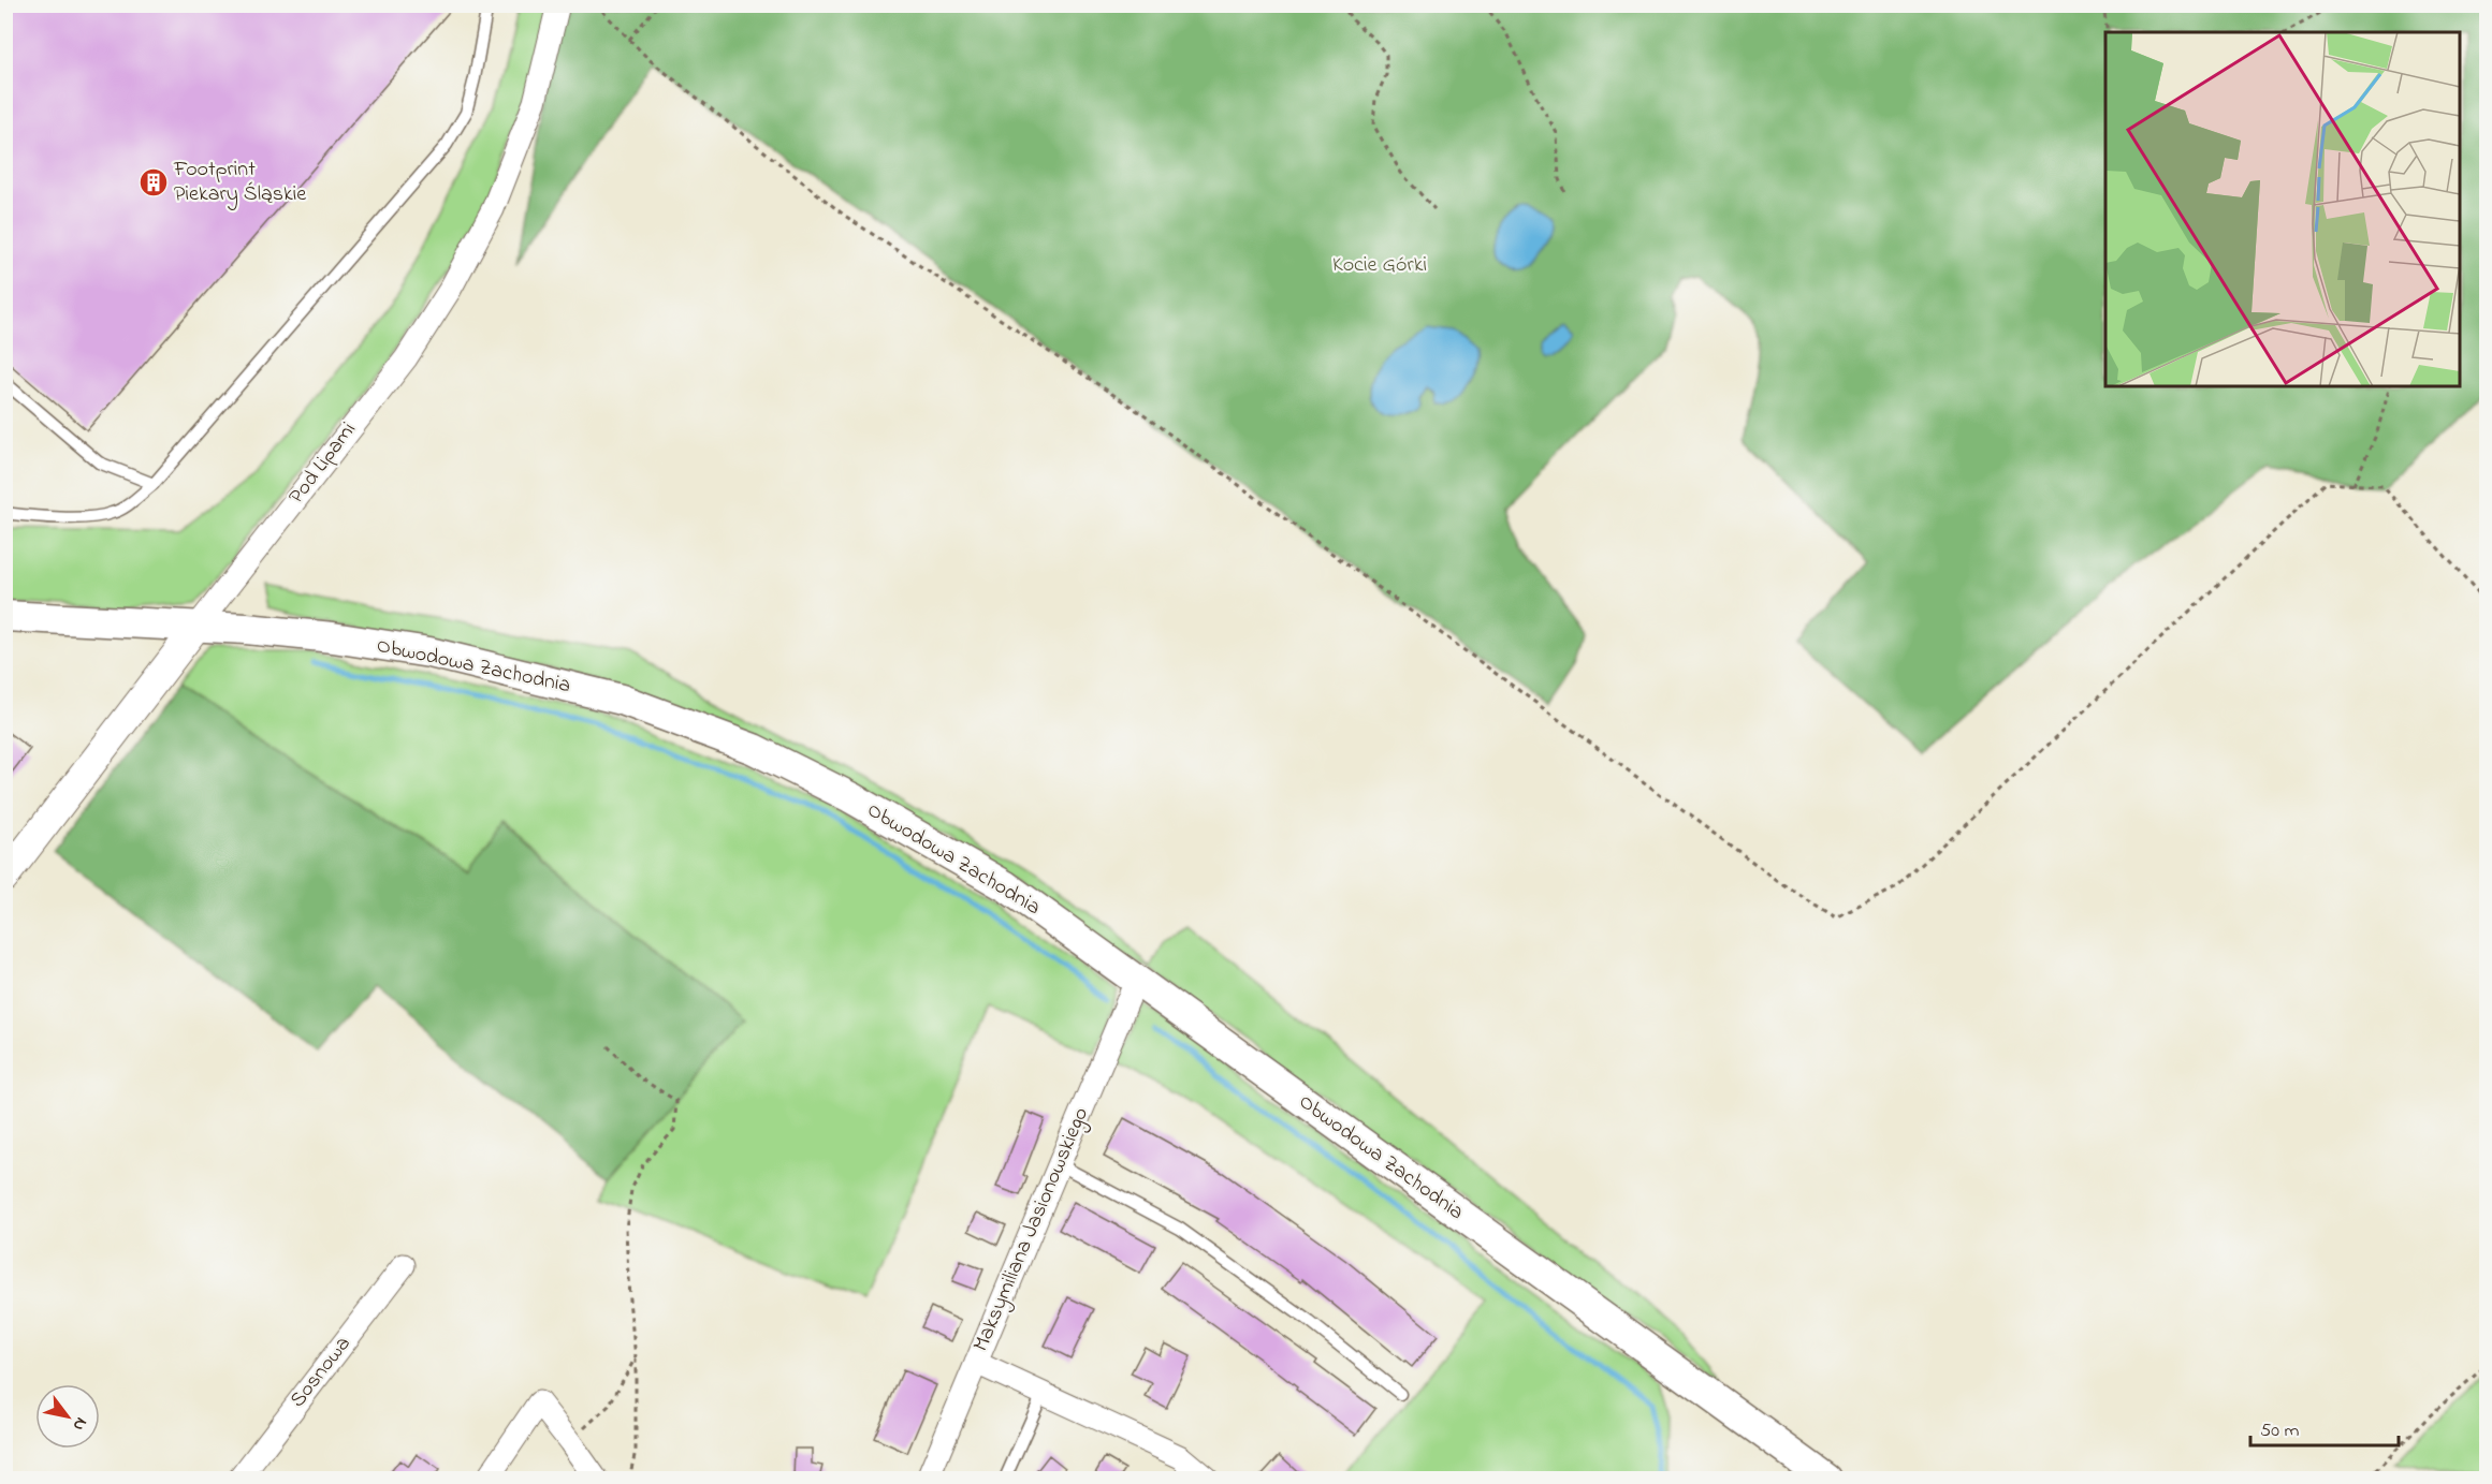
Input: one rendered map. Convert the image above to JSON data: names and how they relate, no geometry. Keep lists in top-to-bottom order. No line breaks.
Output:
{"streets":{"main road":["Obwodowa Zachodnia"],"street":["Pod Lipami","Maksymiliana Jasionowskiego","Sosnowa"]},"crossings":[["Pod Lipami","Obwodowa Zachodnia"],["Obwodowa Zachodnia","Maksymiliana Jasionowskiego"]],"parks":["Kocie Górki"],"places":{"building":["Footprint Piekary Śląskie"]},"scale_bar":"50 m","north":"bottom right"}
